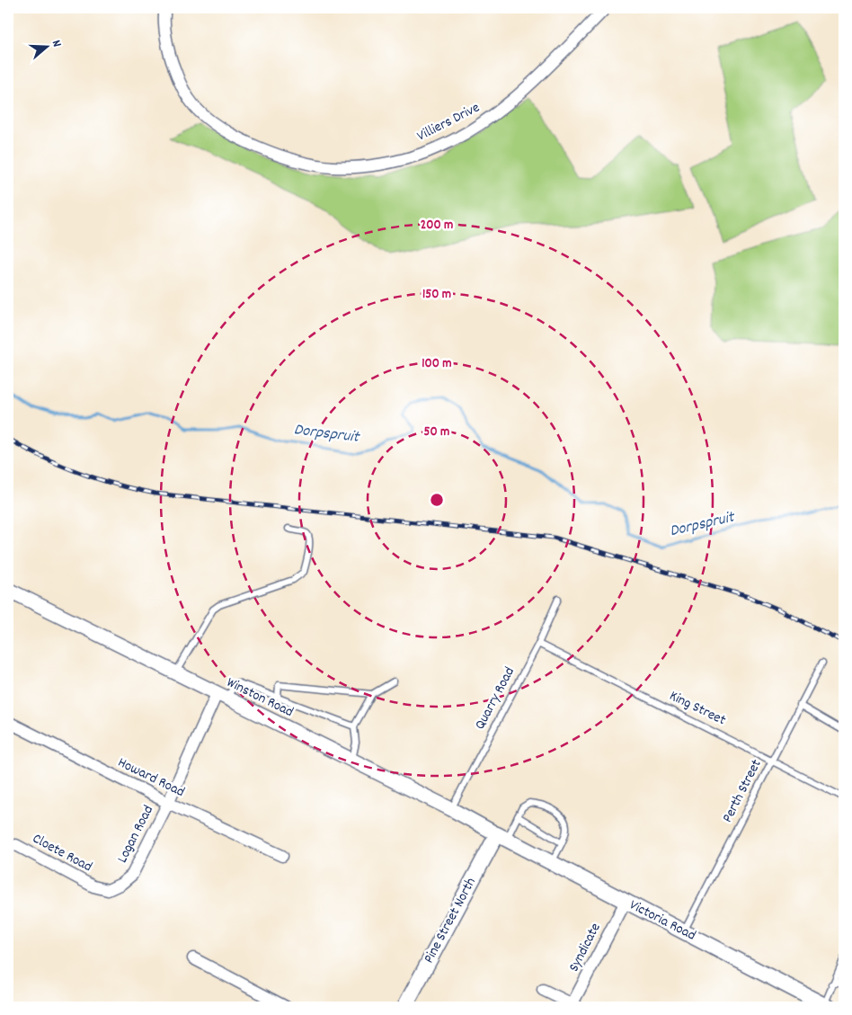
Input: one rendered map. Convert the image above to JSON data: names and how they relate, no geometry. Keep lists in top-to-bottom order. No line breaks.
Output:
{"streets":{"main road":["Pine Street North","Victoria Road"],"street":["Villiers Drive","Winston Road","Howard Road","Logan Road","Cloete Road","Syndicate"],"lane":["Quarry Road","King Street","Perth Street"]},"crossings":[["Winston Road","Quarry Road"],["Winston Road","Logan Road"],["Winston Road","Pine Street North"],["Winston Road","Victoria Road"],["Quarry Road","King Street"],["King Street","Perth Street"],["Howard Road","Logan Road"],["Perth Street","Victoria Road"],["Logan Road","Cloete Road"],["Pine Street North","Victoria Road"],["Victoria Road","Syndicate"]],"water":["Dorpspruit"],"north":"right","rings":["200 m","150 m","100 m","50 m"]}
